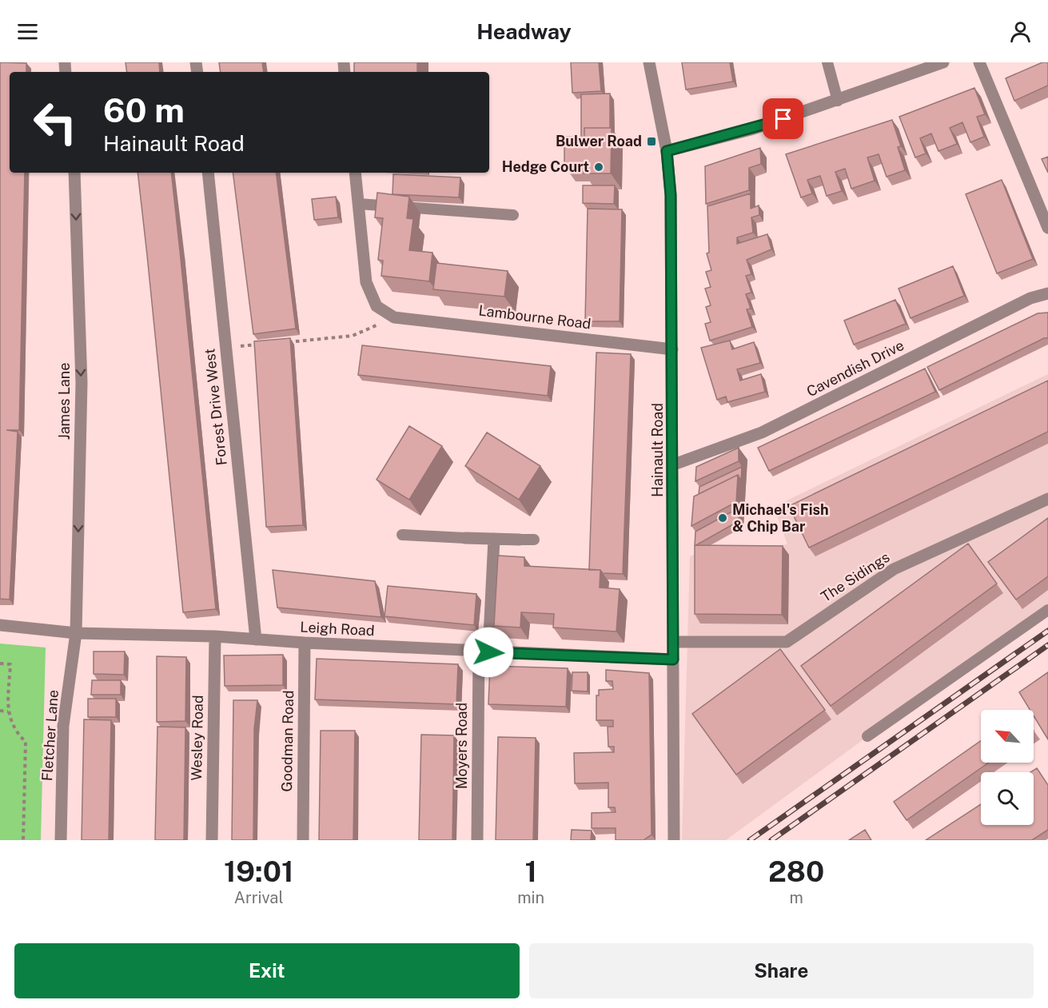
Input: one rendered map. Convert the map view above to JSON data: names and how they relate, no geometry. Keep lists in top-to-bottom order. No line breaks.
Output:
{"streets":{"street":["Lambourne Road","Cavendish Drive","James Lane","Forest Drive West","Hainault Road","The Sidings","Leigh Road","Fletcher Lane","Wesley Road","Goodman Road","Moyers Road"]},"crossings":[["Lambourne Road","Hainault Road"],["Cavendish Drive","Hainault Road"],["James Lane","Leigh Road"],["James Lane","Fletcher Lane"],["Forest Drive West","Leigh Road"],["Hainault Road","The Sidings"],["Hainault Road","Leigh Road"],["Leigh Road","Fletcher Lane"],["Leigh Road","Wesley Road"],["Leigh Road","Goodman Road"],["Leigh Road","Moyers Road"]],"one_way":["James Lane"],"places":{"transit":["Bulwer Road"],"other":["Hedge Court","Michael's Fish & Chip Bar"]},"north":"top left","page":{"header":"Headway","turn":["60 m","Hainault Road"],"eta":["19:01","Arrival","1","min","280","m"],"buttons":["Exit","Share"]}}
